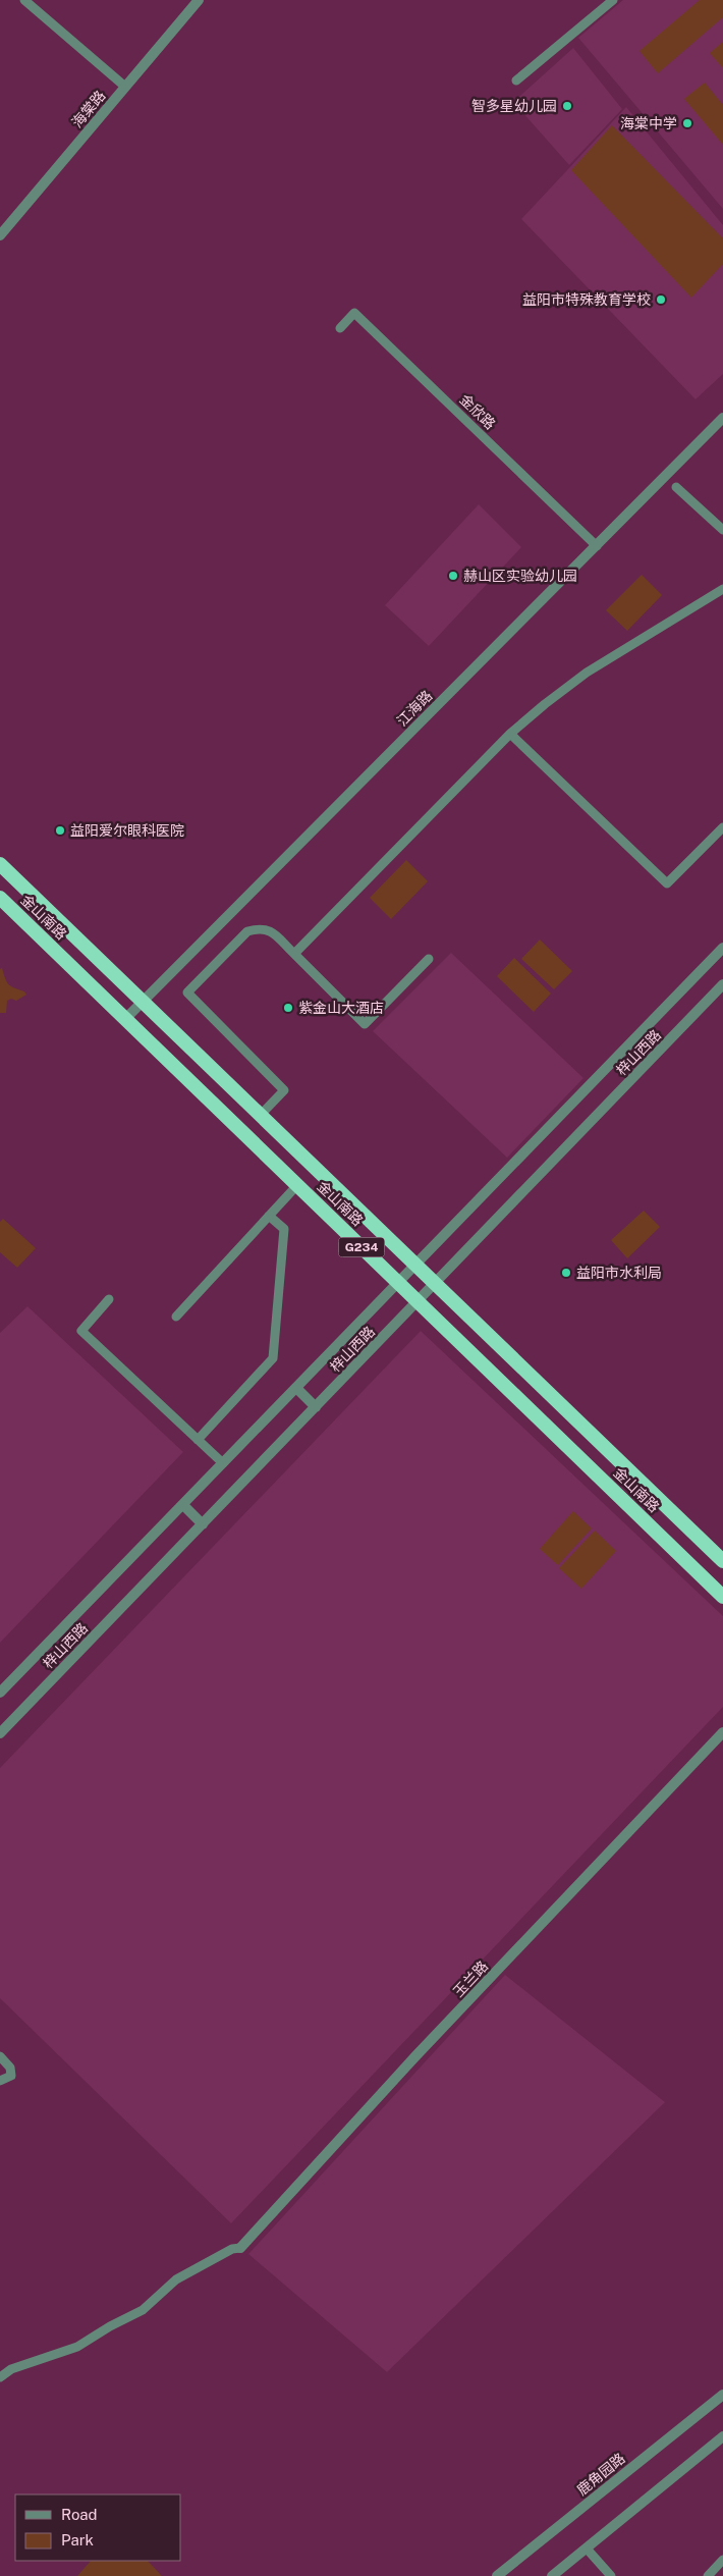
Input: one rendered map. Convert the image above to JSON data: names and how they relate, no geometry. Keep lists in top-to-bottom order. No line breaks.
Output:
{"streets":{"highway":["金山南路","G234"],"street":["海棠路","金欣路","江海路","梓山西路","玉兰路","鹿角园路"]},"crossings":[["金欣路","江海路"],["江海路","金山南路"],["金山南路","梓山西路"]],"places":["智多星幼儿园","海棠中学","益阳市特殊教育学校","赫山区实验幼儿园","益阳爱尔眼科医院","紫金山大酒店","益阳市水利局"],"legend":["Road","Park"]}
